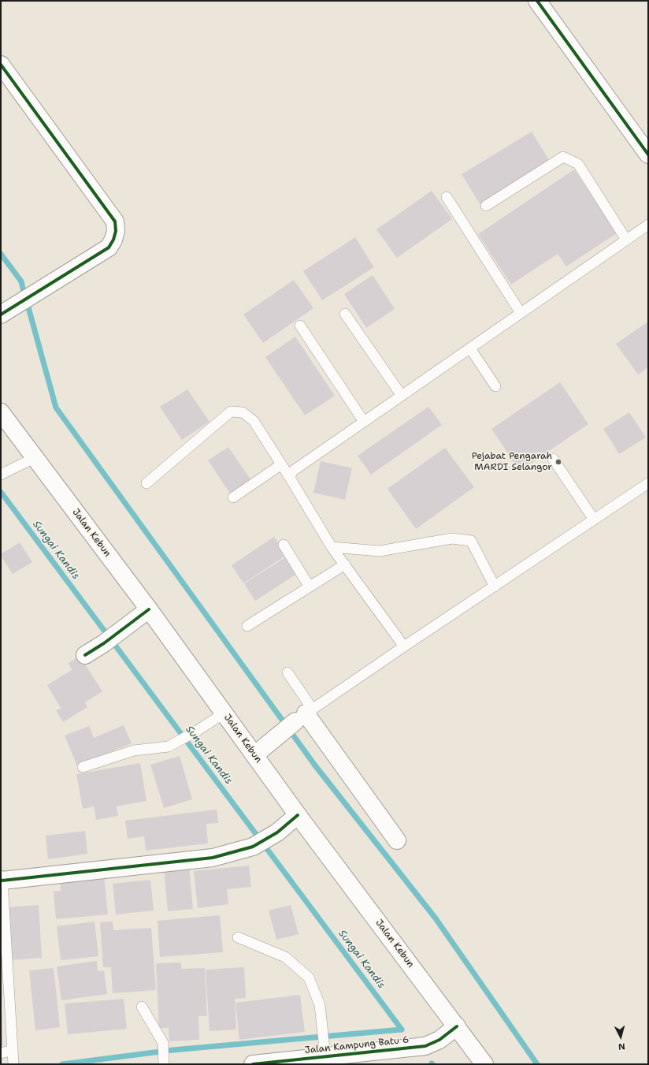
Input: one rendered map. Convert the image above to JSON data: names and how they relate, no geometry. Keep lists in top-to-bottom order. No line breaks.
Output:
{"streets":{"street":["Jalan Kebun","Jalan Kampung Batu 6"]},"crossings":[["Jalan Kebun","Jalan Kampung Batu 6"]],"water":["Sungai Kandis"],"places":["Pejabat Pengarah MARDI Selangor"],"north":"bottom"}
